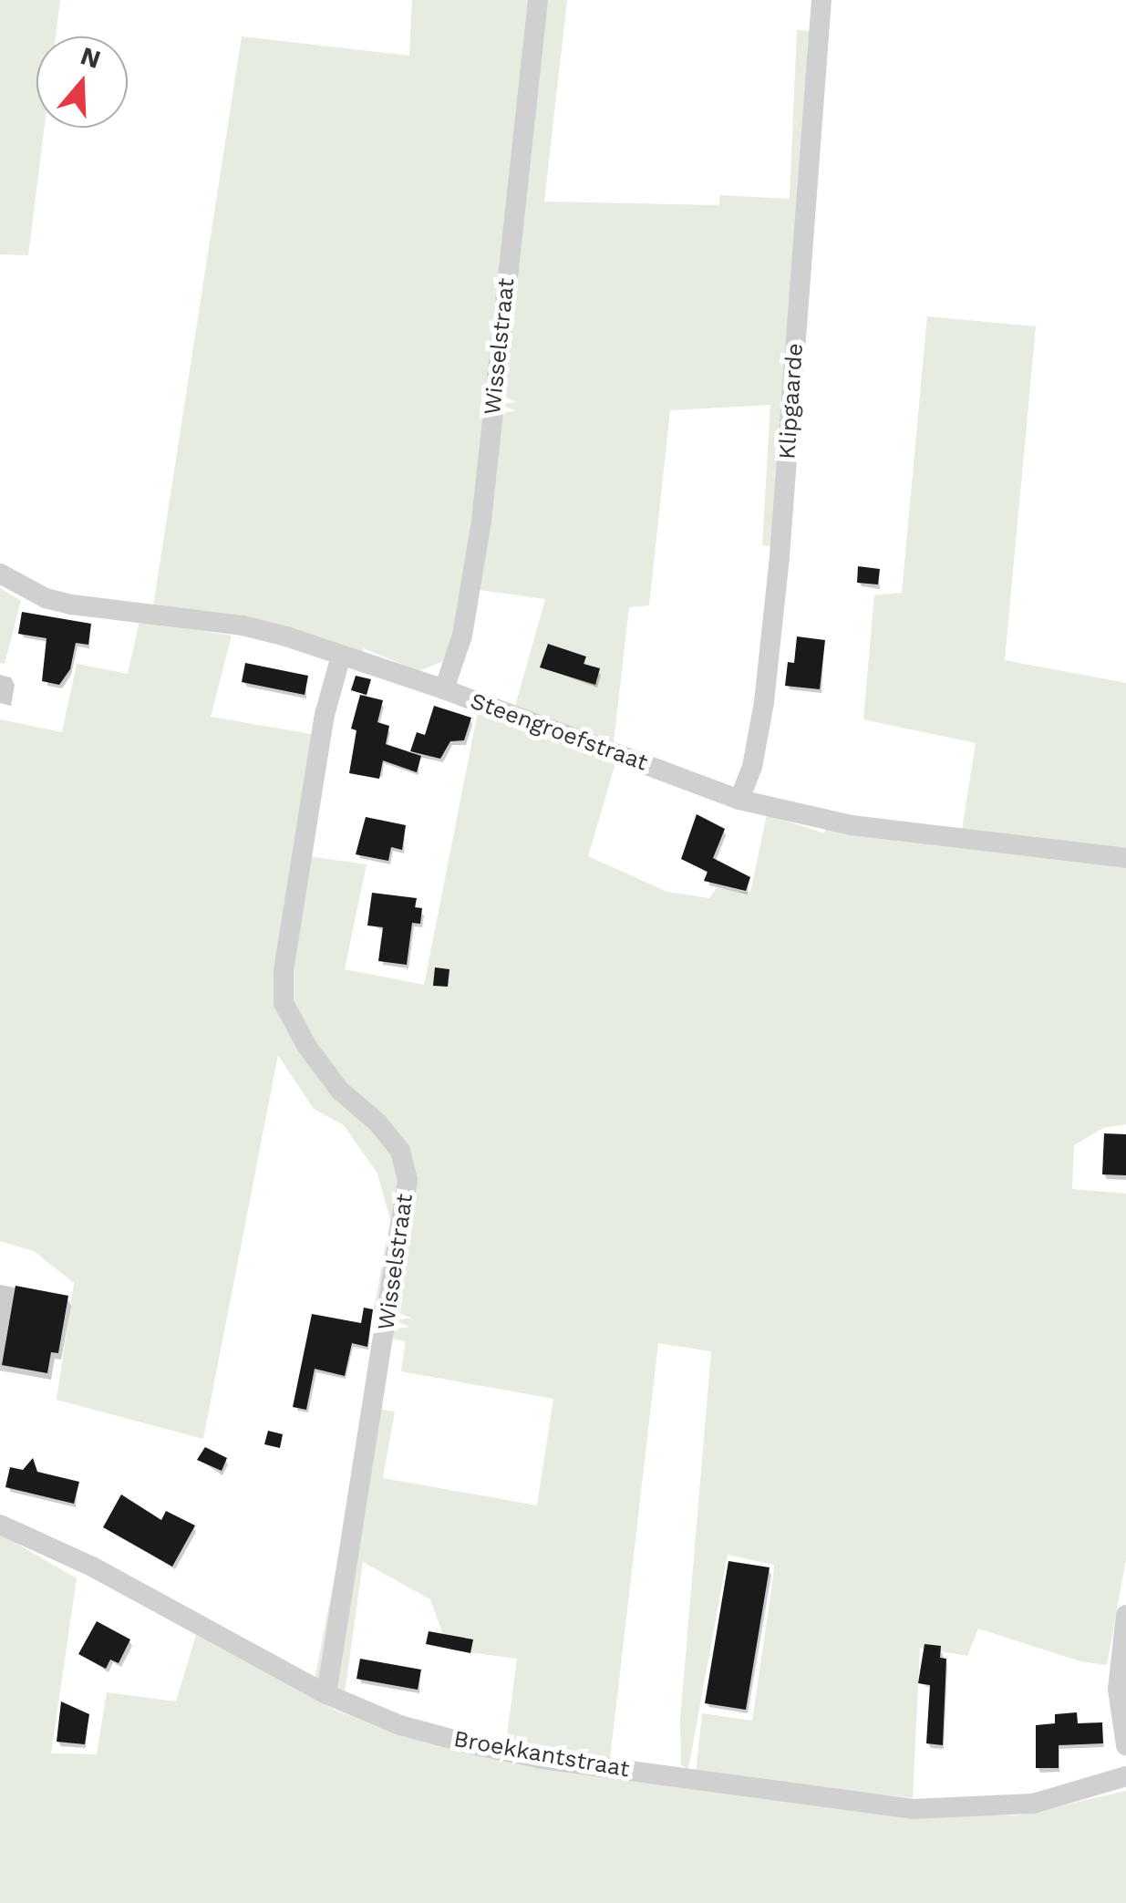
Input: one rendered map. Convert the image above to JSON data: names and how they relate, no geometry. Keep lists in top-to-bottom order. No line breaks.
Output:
{"streets":{"street":["Wisselstraat","Klipgaarde","Steengroefstraat","Broekkantstraat"]},"crossings":[["Wisselstraat","Steengroefstraat"],["Wisselstraat","Broekkantstraat"],["Klipgaarde","Steengroefstraat"]],"north":"top"}
